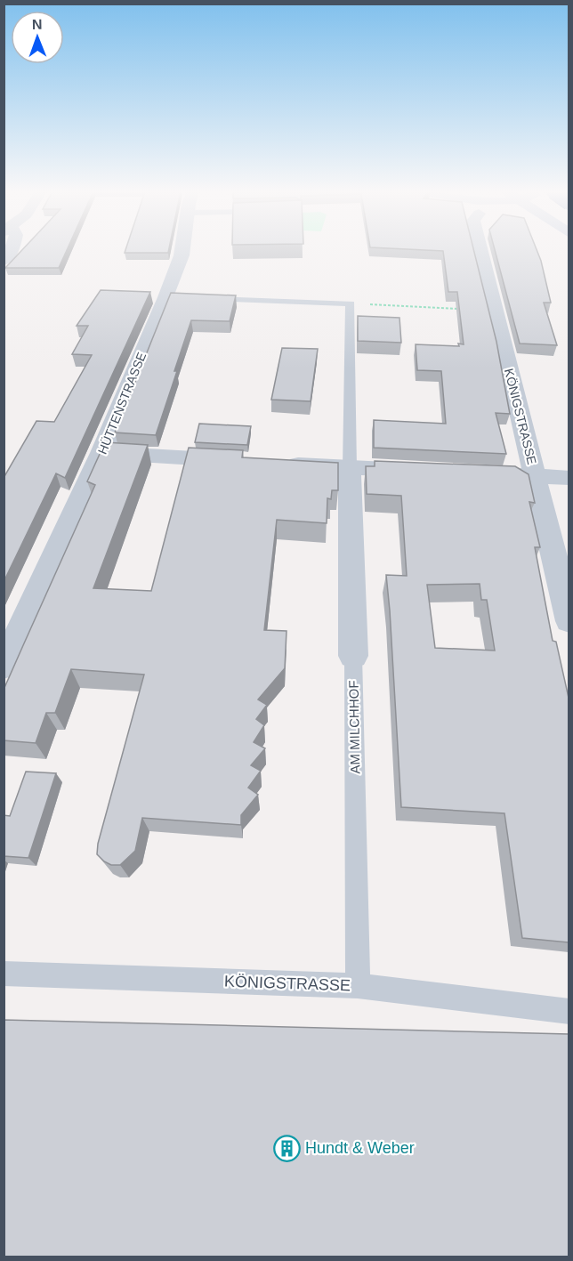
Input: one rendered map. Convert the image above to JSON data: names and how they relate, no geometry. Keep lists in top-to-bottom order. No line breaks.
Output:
{"streets":{"street":["HÜTTENSTRASSE","KÖNIGSTRASSE","AM MILCHHOF"]},"crossings":[["KÖNIGSTRASSE","AM MILCHHOF"]],"places":{"building":["Hundt & Weber"]},"north":"top"}
